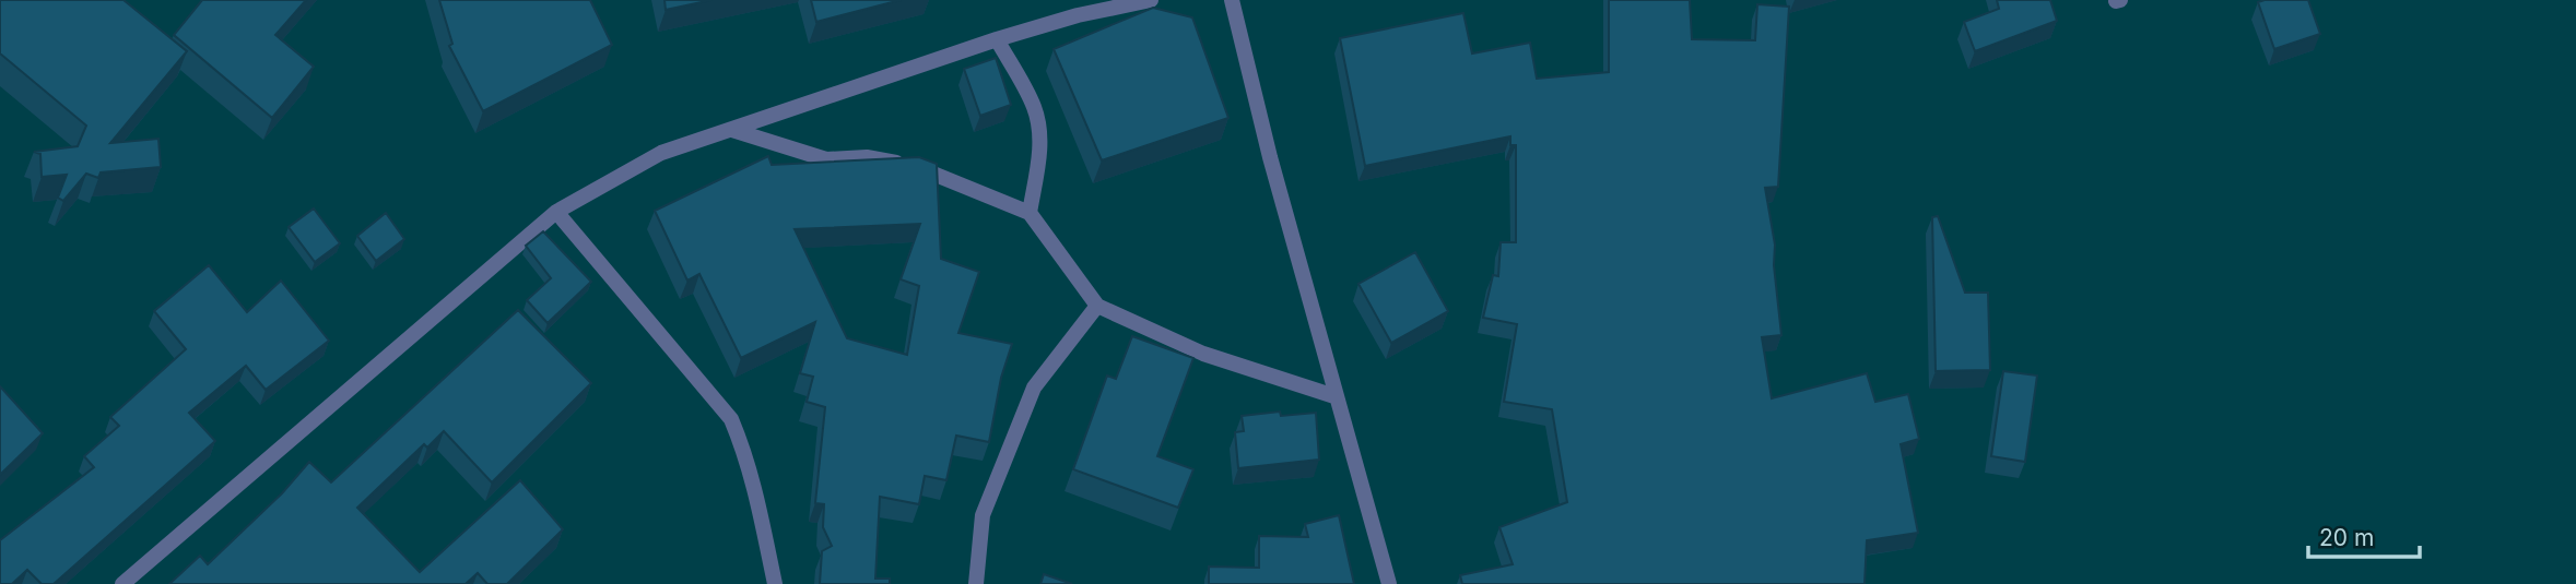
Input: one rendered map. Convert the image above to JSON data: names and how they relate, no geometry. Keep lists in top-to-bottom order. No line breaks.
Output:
{"scale_bar":"20 m"}
